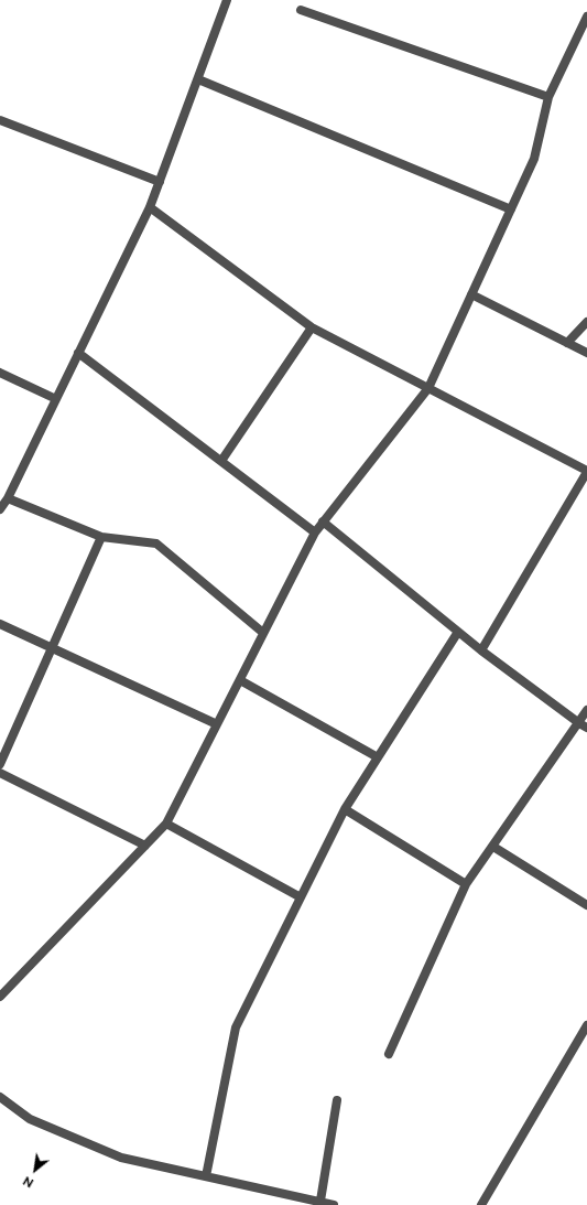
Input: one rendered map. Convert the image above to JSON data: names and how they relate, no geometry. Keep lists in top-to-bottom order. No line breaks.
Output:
{"north":"bottom left"}
